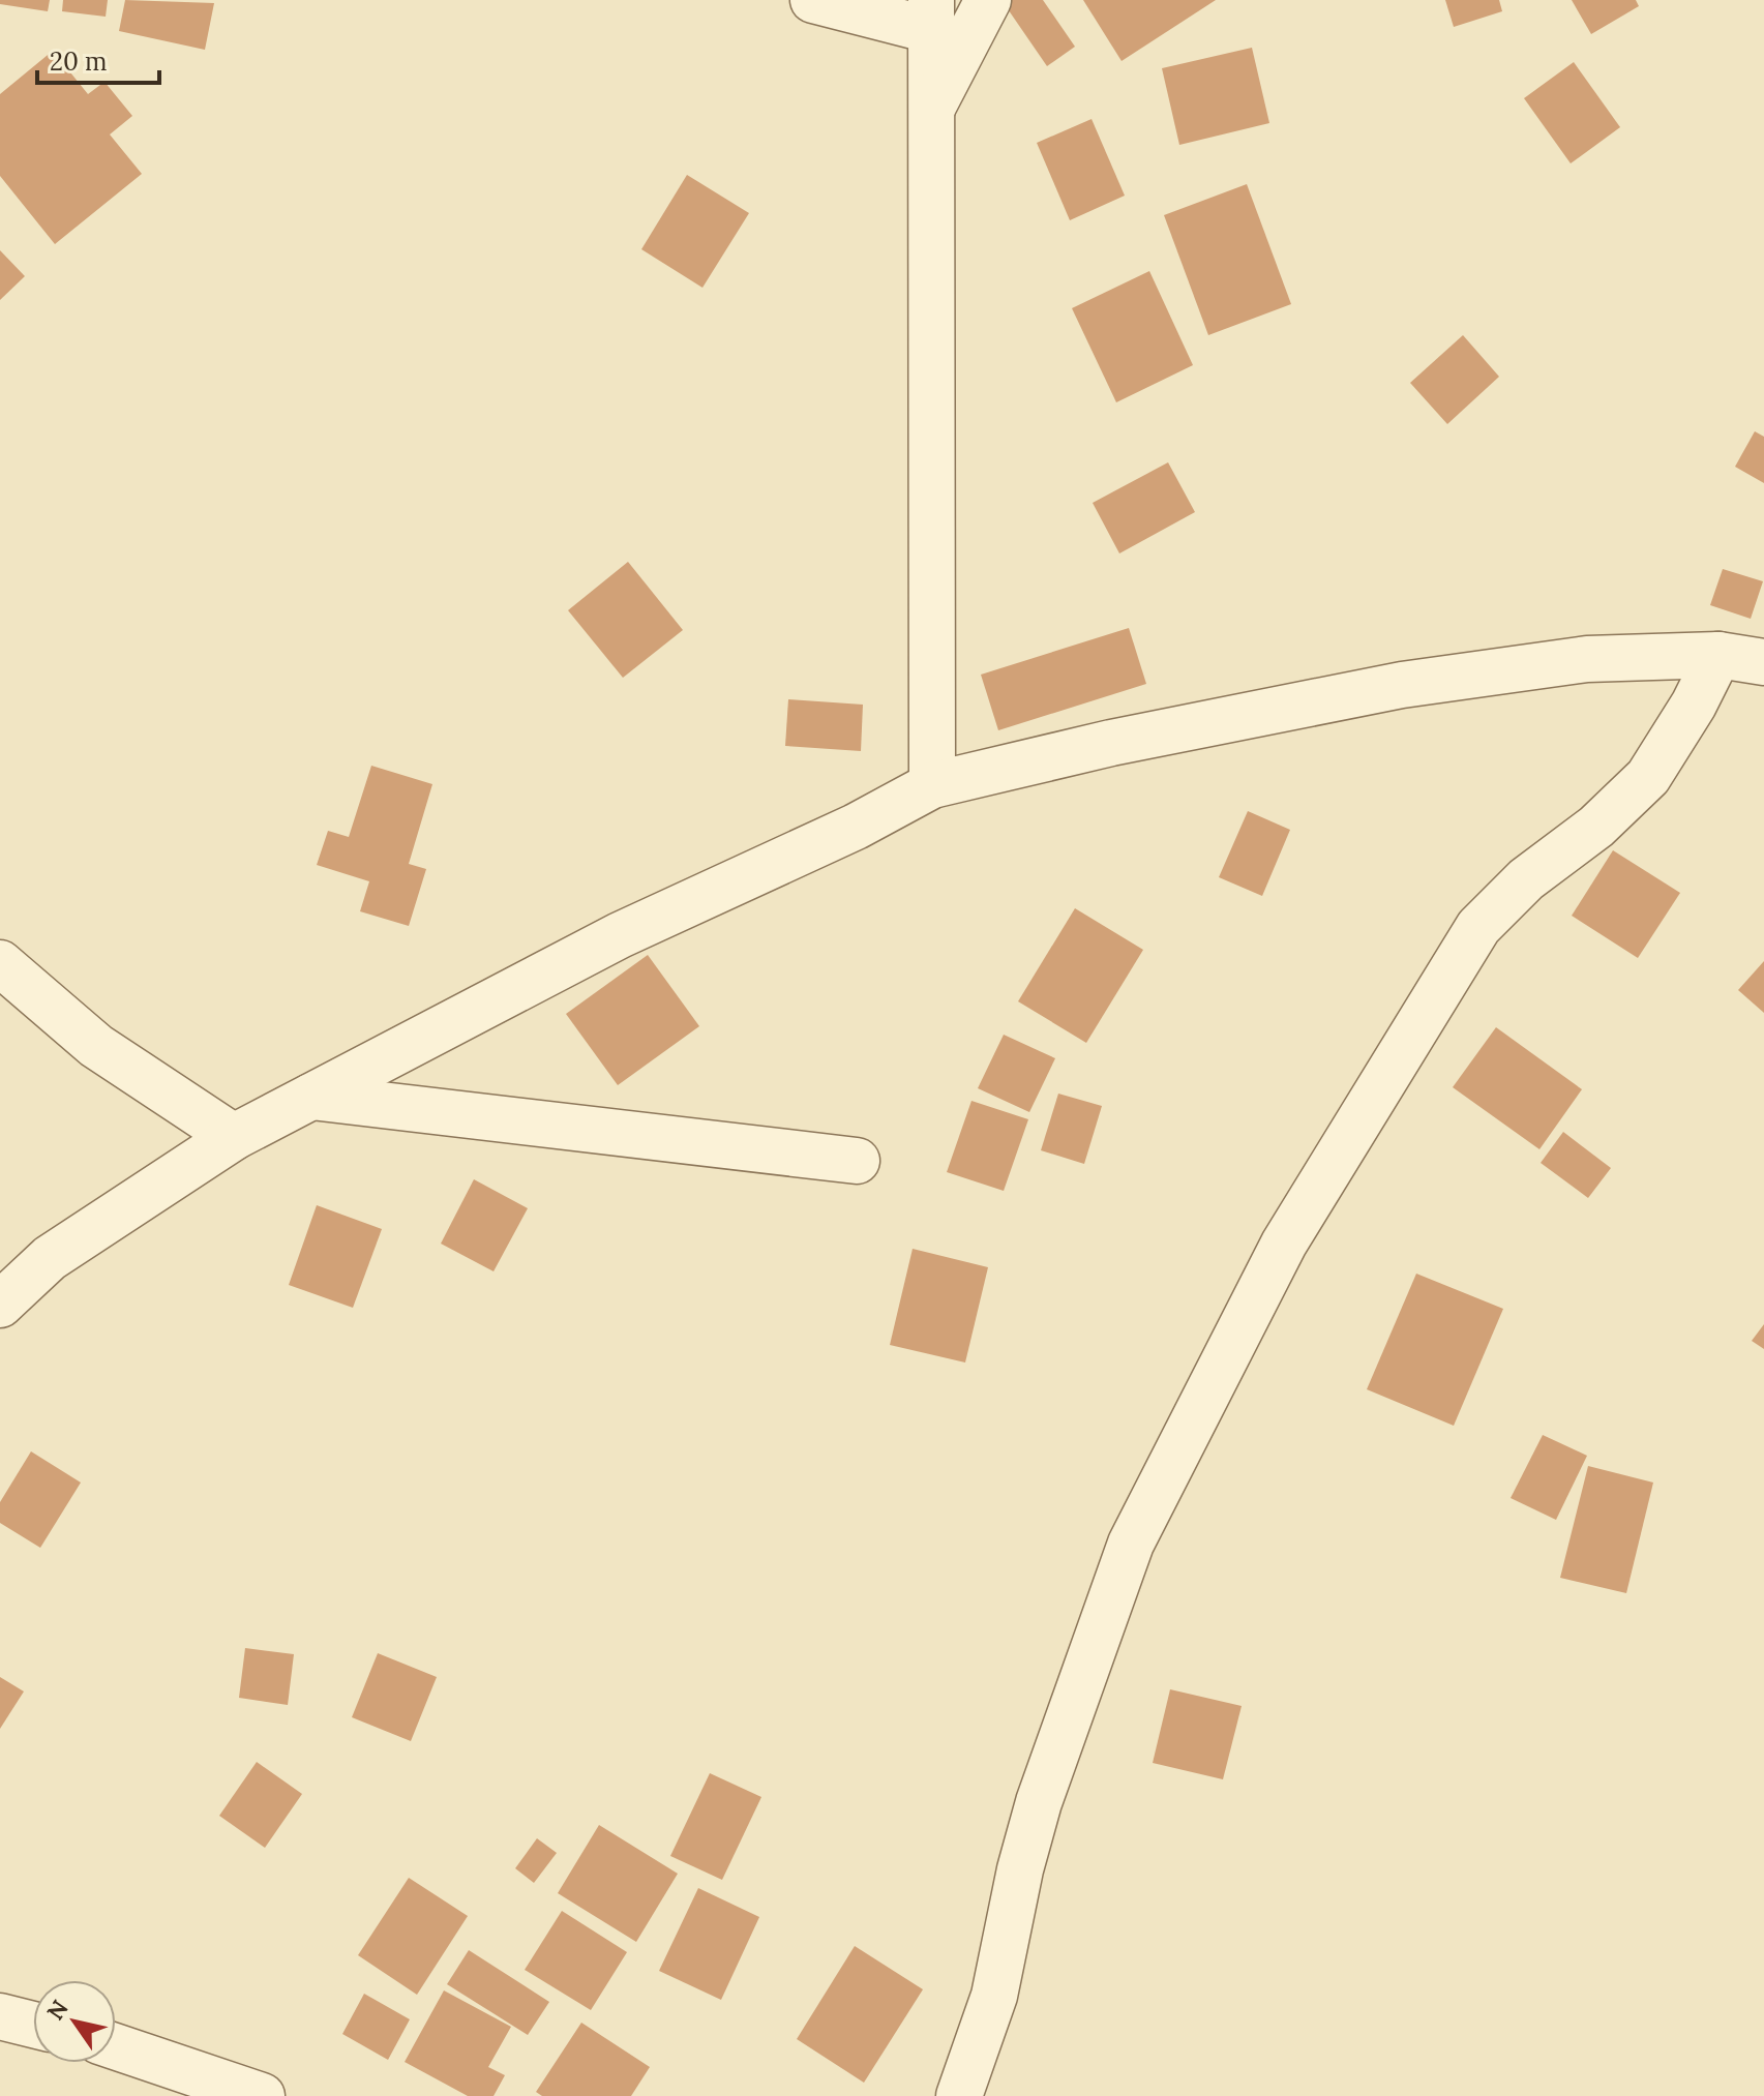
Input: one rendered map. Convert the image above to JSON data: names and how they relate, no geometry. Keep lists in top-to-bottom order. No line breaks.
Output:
{"scale_bar":"20 m","north":"top left"}
